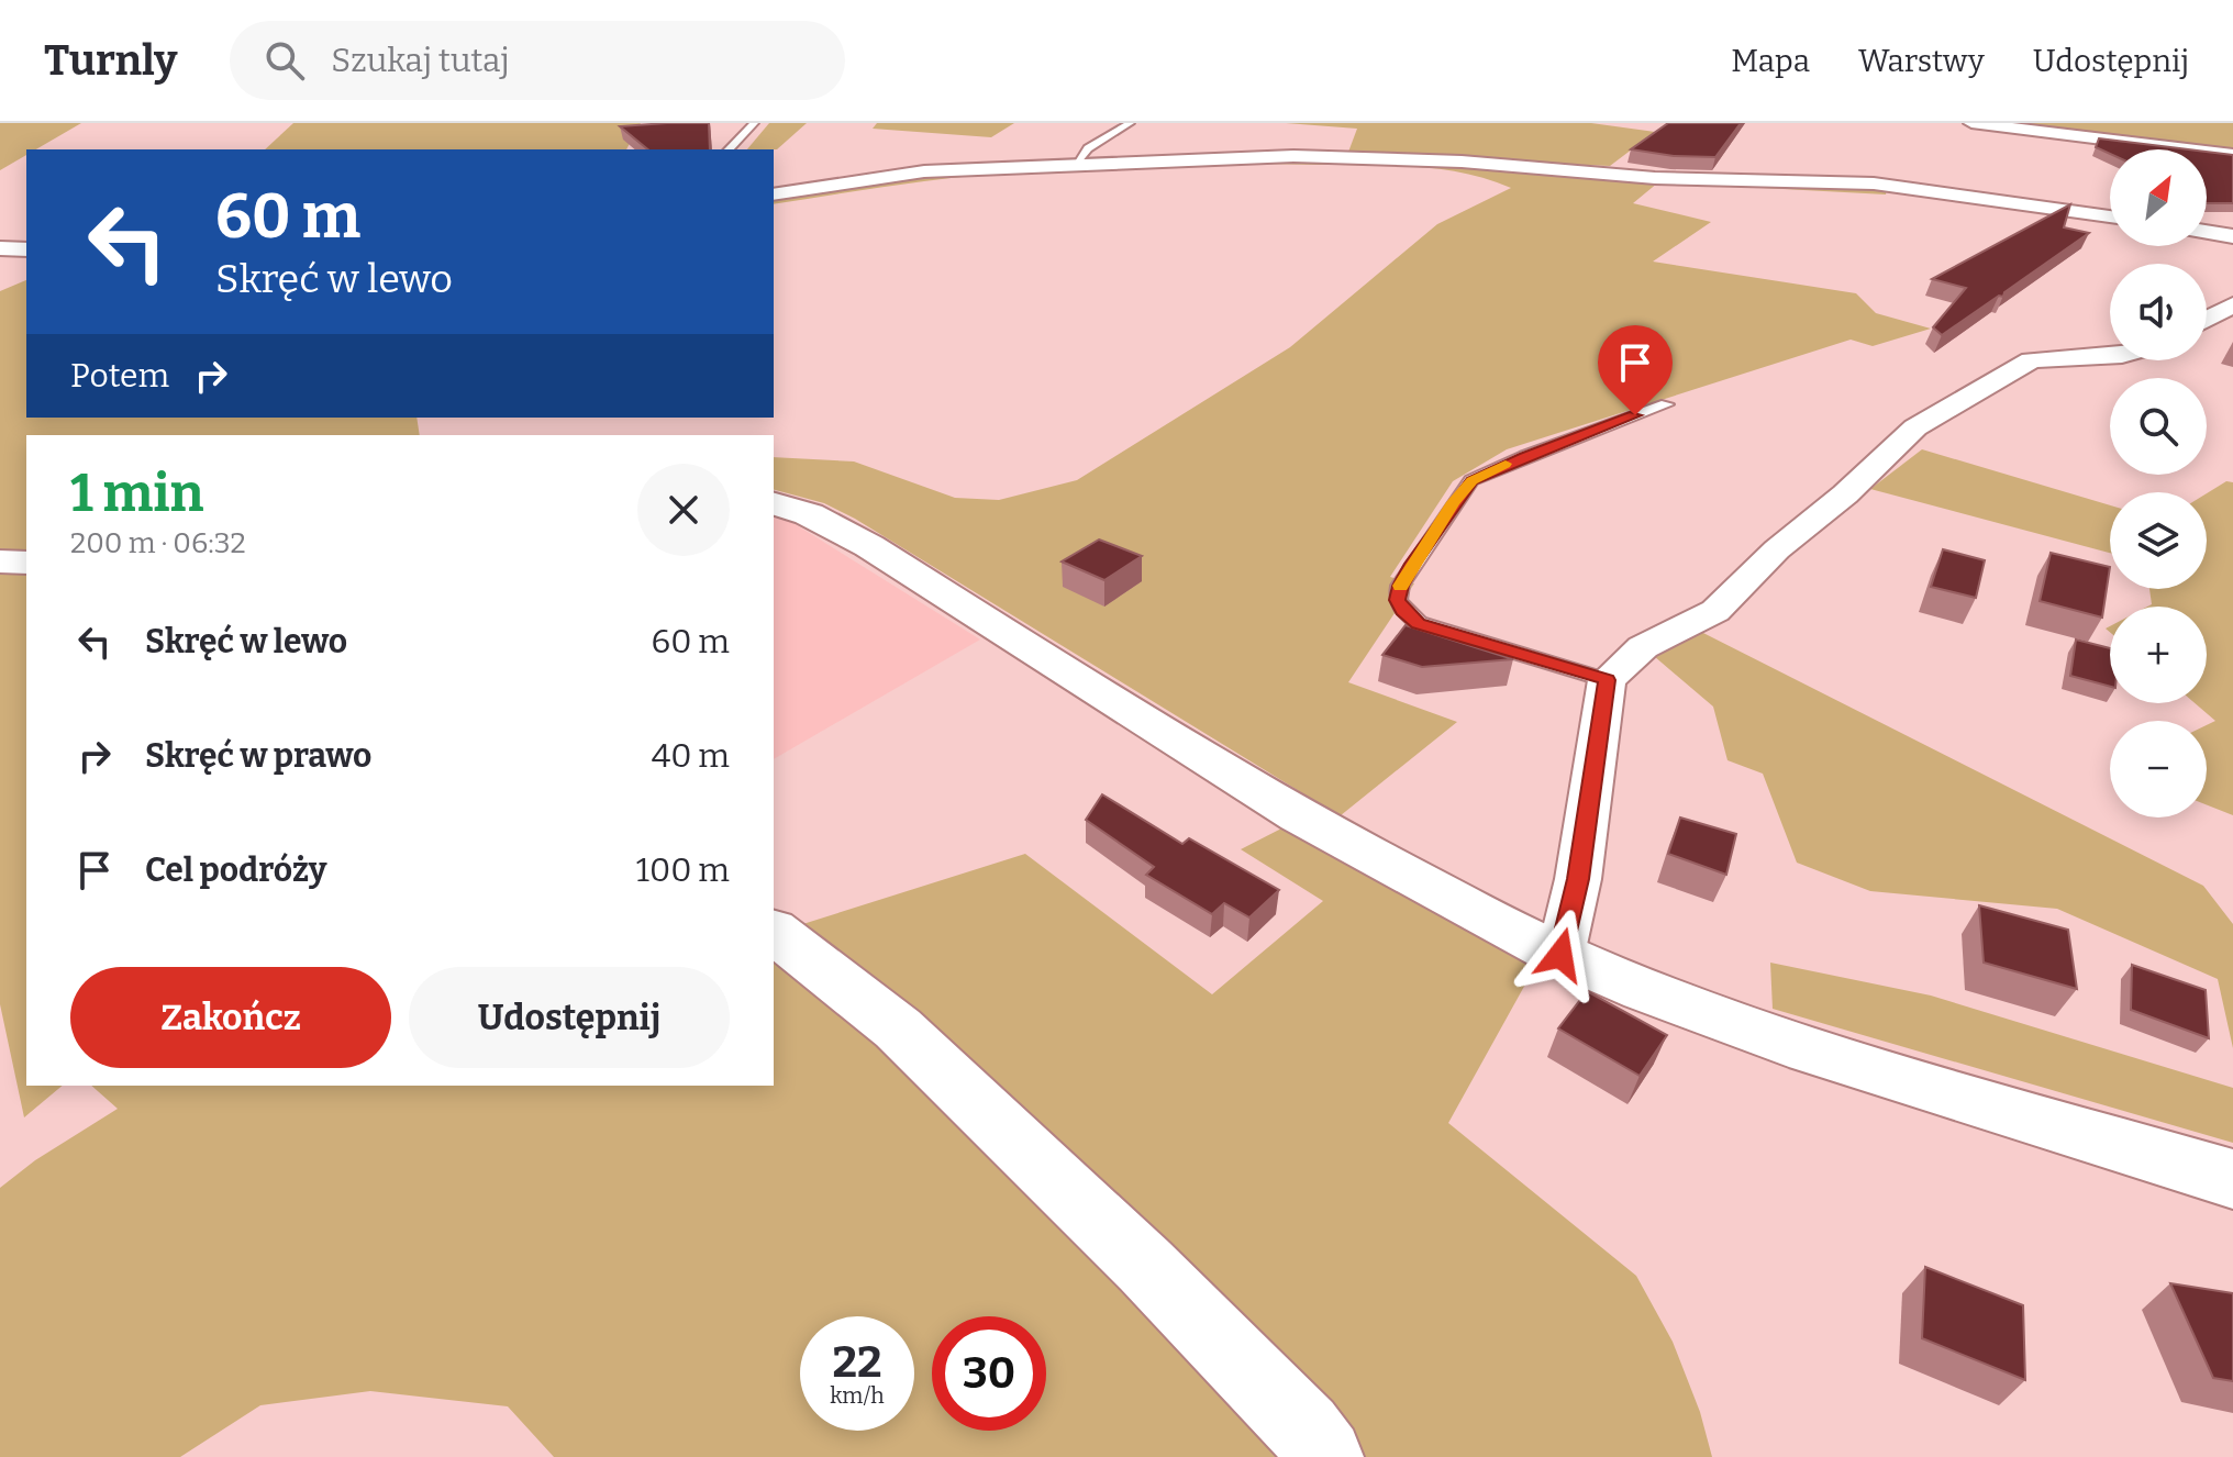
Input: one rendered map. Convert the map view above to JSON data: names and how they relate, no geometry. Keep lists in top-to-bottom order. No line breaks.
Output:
{"north":"top right","page":{"header":"Turnly","search":"Szukaj tutaj","nav":["Mapa","Warstwy","Udostępnij"],"map_buttons":["+","−"],"turn":["60 m","Skręć w lewo"],"then":"Potem","heading":["1 min","200 m · 06:32"],"list":[{"name":"Skręć w lewo","value":"60 m"},{"name":"Skręć w prawo","value":"40 m"},{"name":"Cel podróży","value":"100 m"}],"buttons":["Zakończ","Udostępnij"],"speed":"22 km/h","limit":"30"}}
